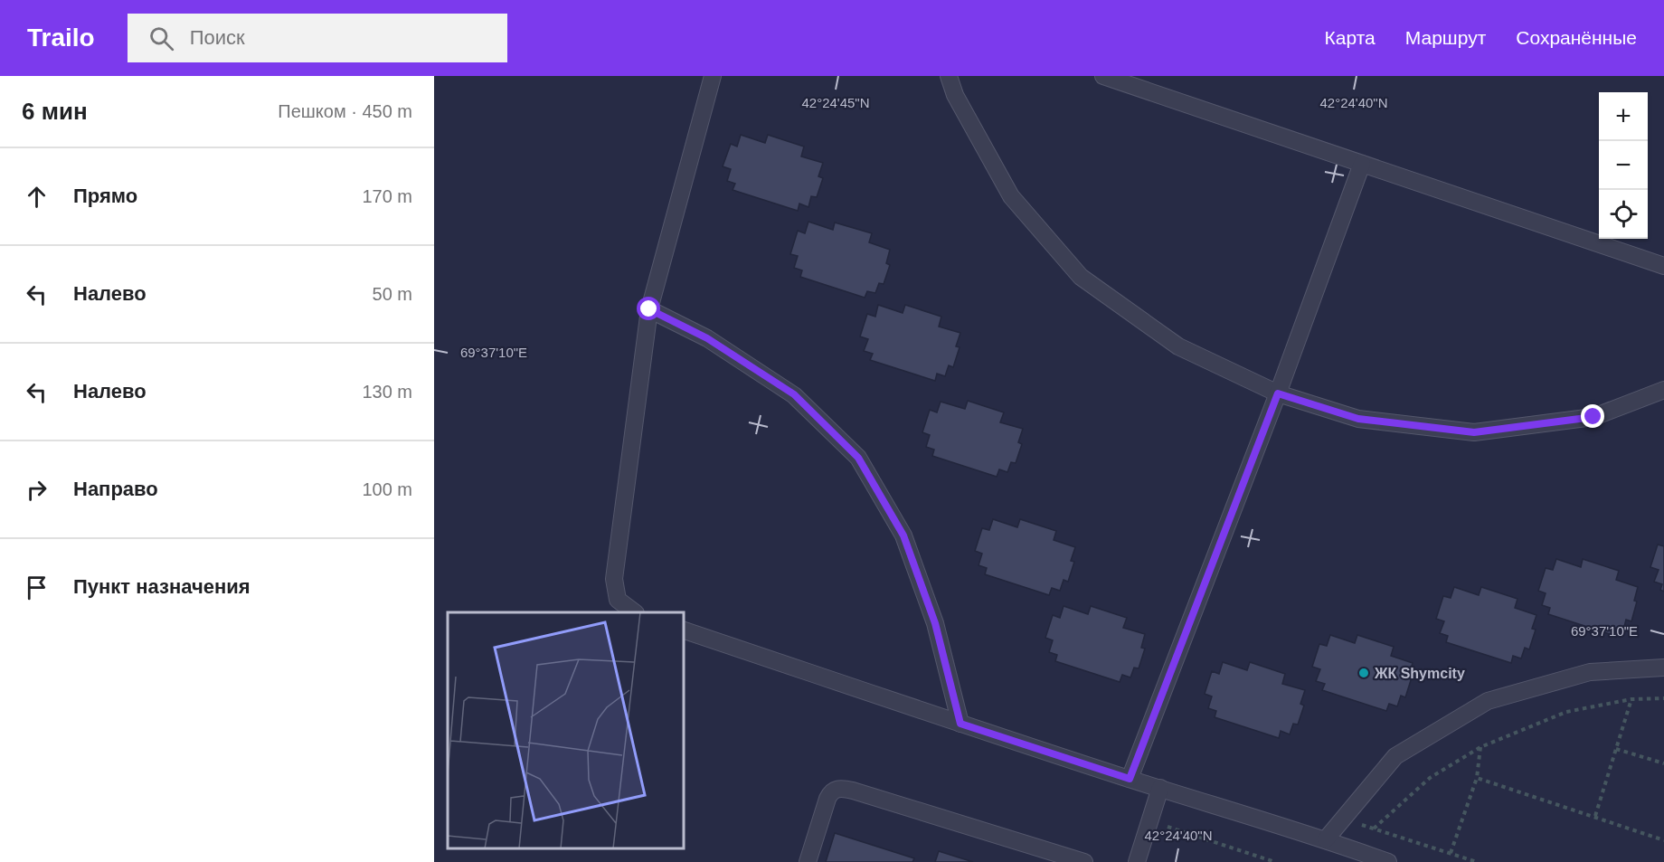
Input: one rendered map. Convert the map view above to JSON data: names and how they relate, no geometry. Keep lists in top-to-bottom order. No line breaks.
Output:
{"places":["ЖК Shymcity"],"page":{"header":"Trailo","search":"Поиск","nav":["Карта","Маршрут","Сохранённые"],"heading":["6 мин","Пешком · 450 m"],"map_buttons":["+","−"],"list":[["Прямо","170 m"],["Налево","50 m"],["Налево","130 m"],["Направо","100 m"],"Пункт назначения"]},"coordinates":["42°24'45\"N","42°24'40\"N","69°37'10\"E"]}
